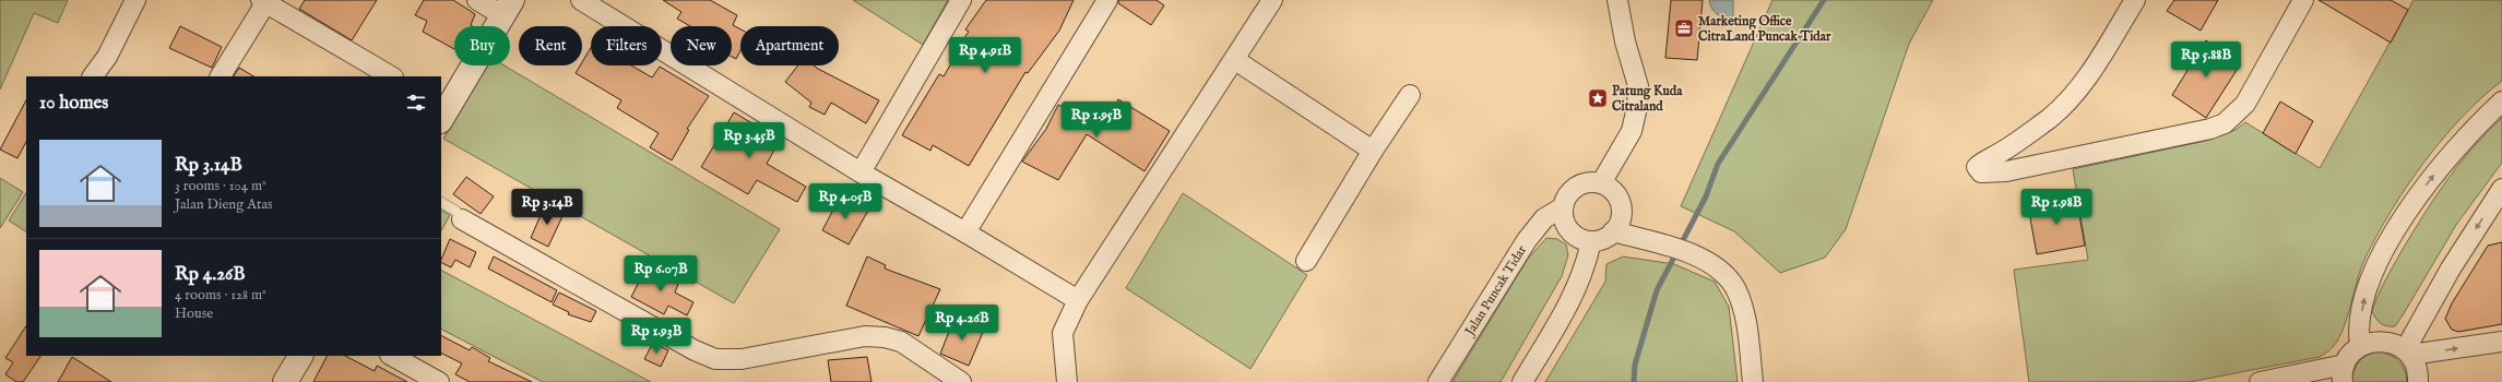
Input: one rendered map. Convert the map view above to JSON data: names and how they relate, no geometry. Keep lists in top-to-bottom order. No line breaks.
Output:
{"streets":{"street":["Jalan Puncak Tidar"]},"places":{"office":["Marketing Office CitraLand Puncak Tidar"],"place":["Patung Kuda Citraland"]},"page":{"chip":["Buy","Rent","Filters","New","Apartment"],"price":["Rp 4.91B","Rp 5.88B","Rp 1.95B","Rp 3.45B","Rp 4.05B","Rp 3.14B","Rp 1.98B","Rp 6.07B","Rp 4.26B","Rp 1.93B"],"heading":"10 homes","list":[{"name":"Rp 3.14B","note":"3 rooms · 104 m² · Jalan Dieng Atas"},{"name":"Rp 4.26B","note":"4 rooms · 128 m² · House"}]}}
